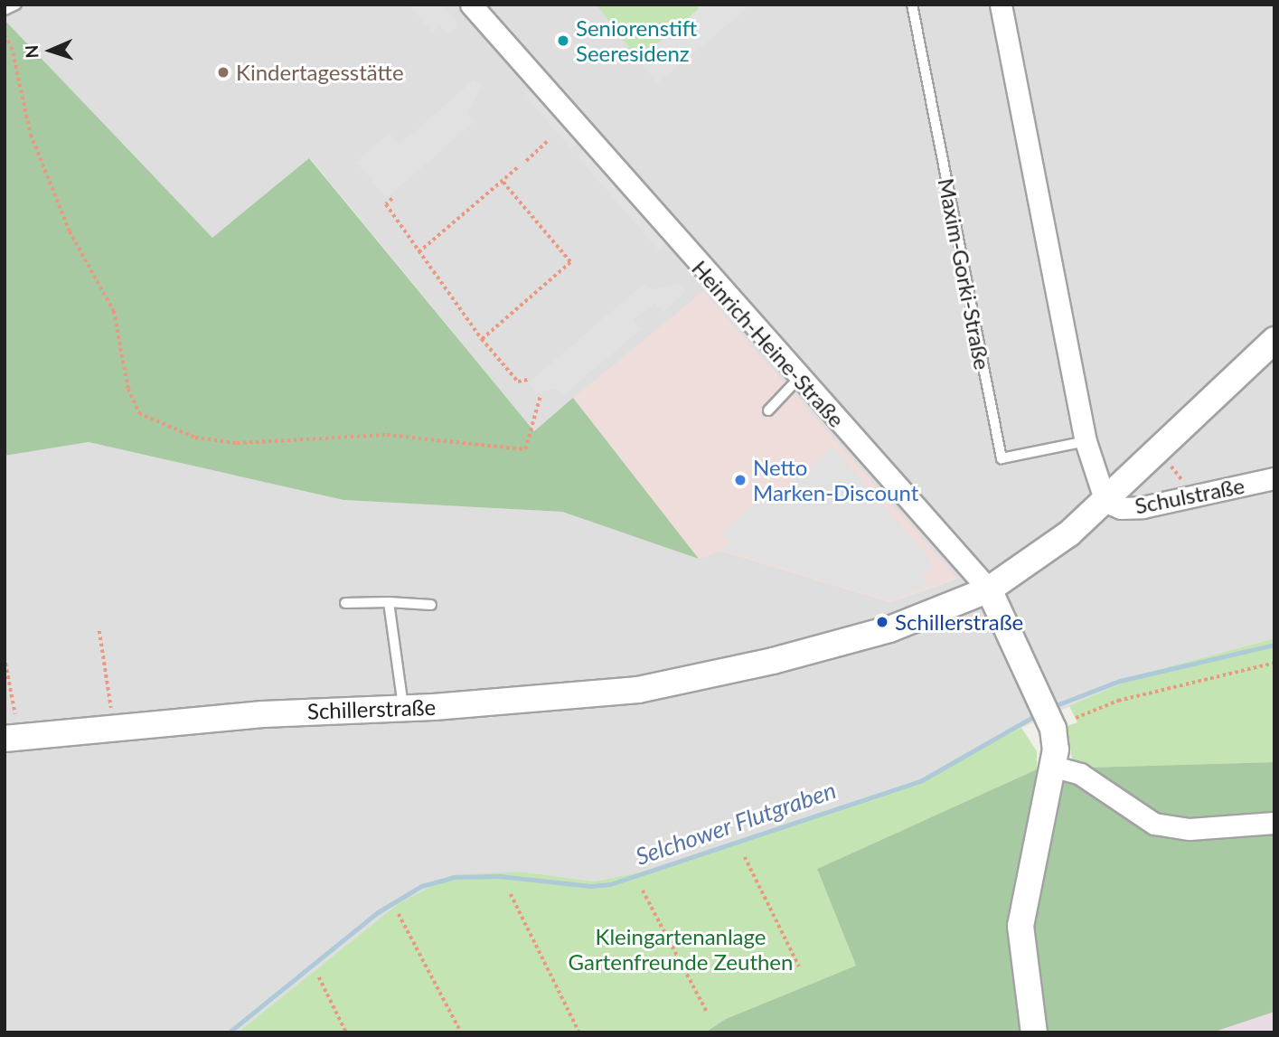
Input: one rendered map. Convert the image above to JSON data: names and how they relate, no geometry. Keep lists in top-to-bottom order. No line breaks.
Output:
{"streets":{"street":["Heinrich-Heine-Straße","Schulstraße","Schillerstraße"],"lane":["Maxim-Gorki-Straße"]},"crossings":[["Heinrich-Heine-Straße","Schillerstraße"],["Schulstraße","Schillerstraße"]],"water":["Selchower Flutgraben"],"parks":["Kleingartenanlage Gartenfreunde Zeuthen"],"places":["Seniorenstift Seeresidenz","Kindertagesstätte","Netto Marken-Discount","Schillerstraße"],"north":"left"}
